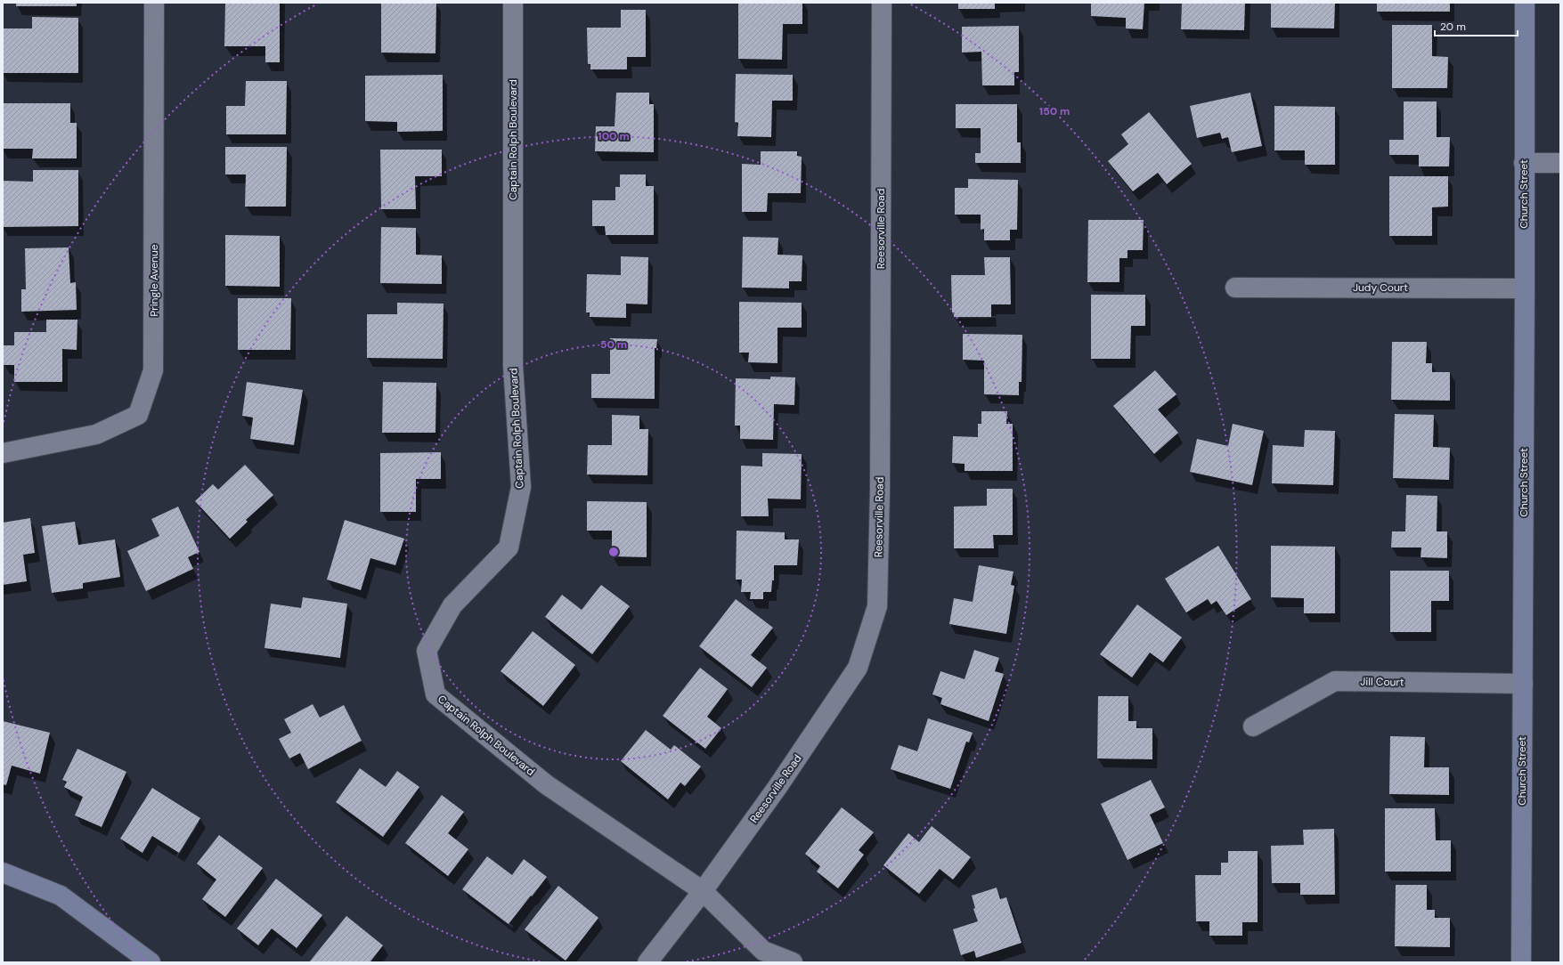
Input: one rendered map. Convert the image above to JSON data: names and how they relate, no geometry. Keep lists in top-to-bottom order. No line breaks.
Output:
{"streets":{"street":["Captain Rolph Boulevard","Church Street","Reesorville Road","Pringle Avenue","Judy Court","Jill Court"]},"crossings":[["Captain Rolph Boulevard","Reesorville Road"],["Church Street","Judy Court"],["Church Street","Jill Court"]],"scale_bar":"20 m","rings":["150 m","100 m","50 m"]}
